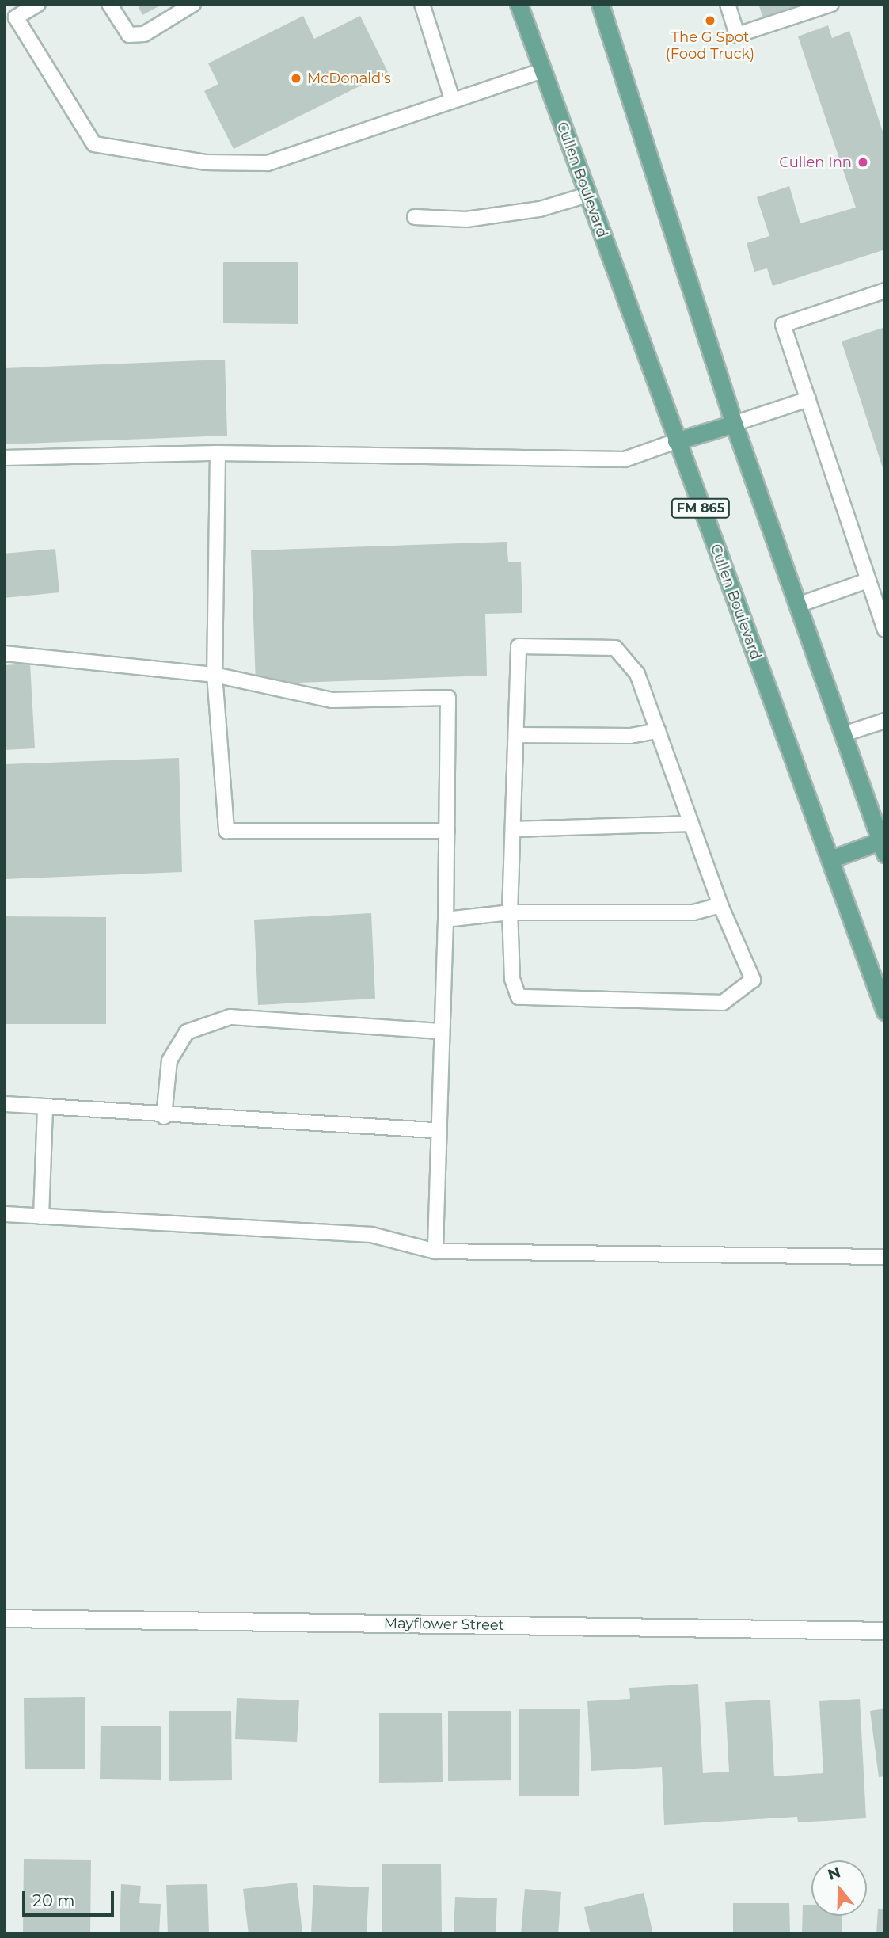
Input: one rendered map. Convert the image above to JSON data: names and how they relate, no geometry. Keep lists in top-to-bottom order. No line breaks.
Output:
{"streets":{"main road":["Cullen Boulevard","FM 865"],"street":["Mayflower Street"]},"places":["The G Spot (Food Truck)","McDonald's","Cullen Inn"],"scale_bar":"20 m","north":"top"}
